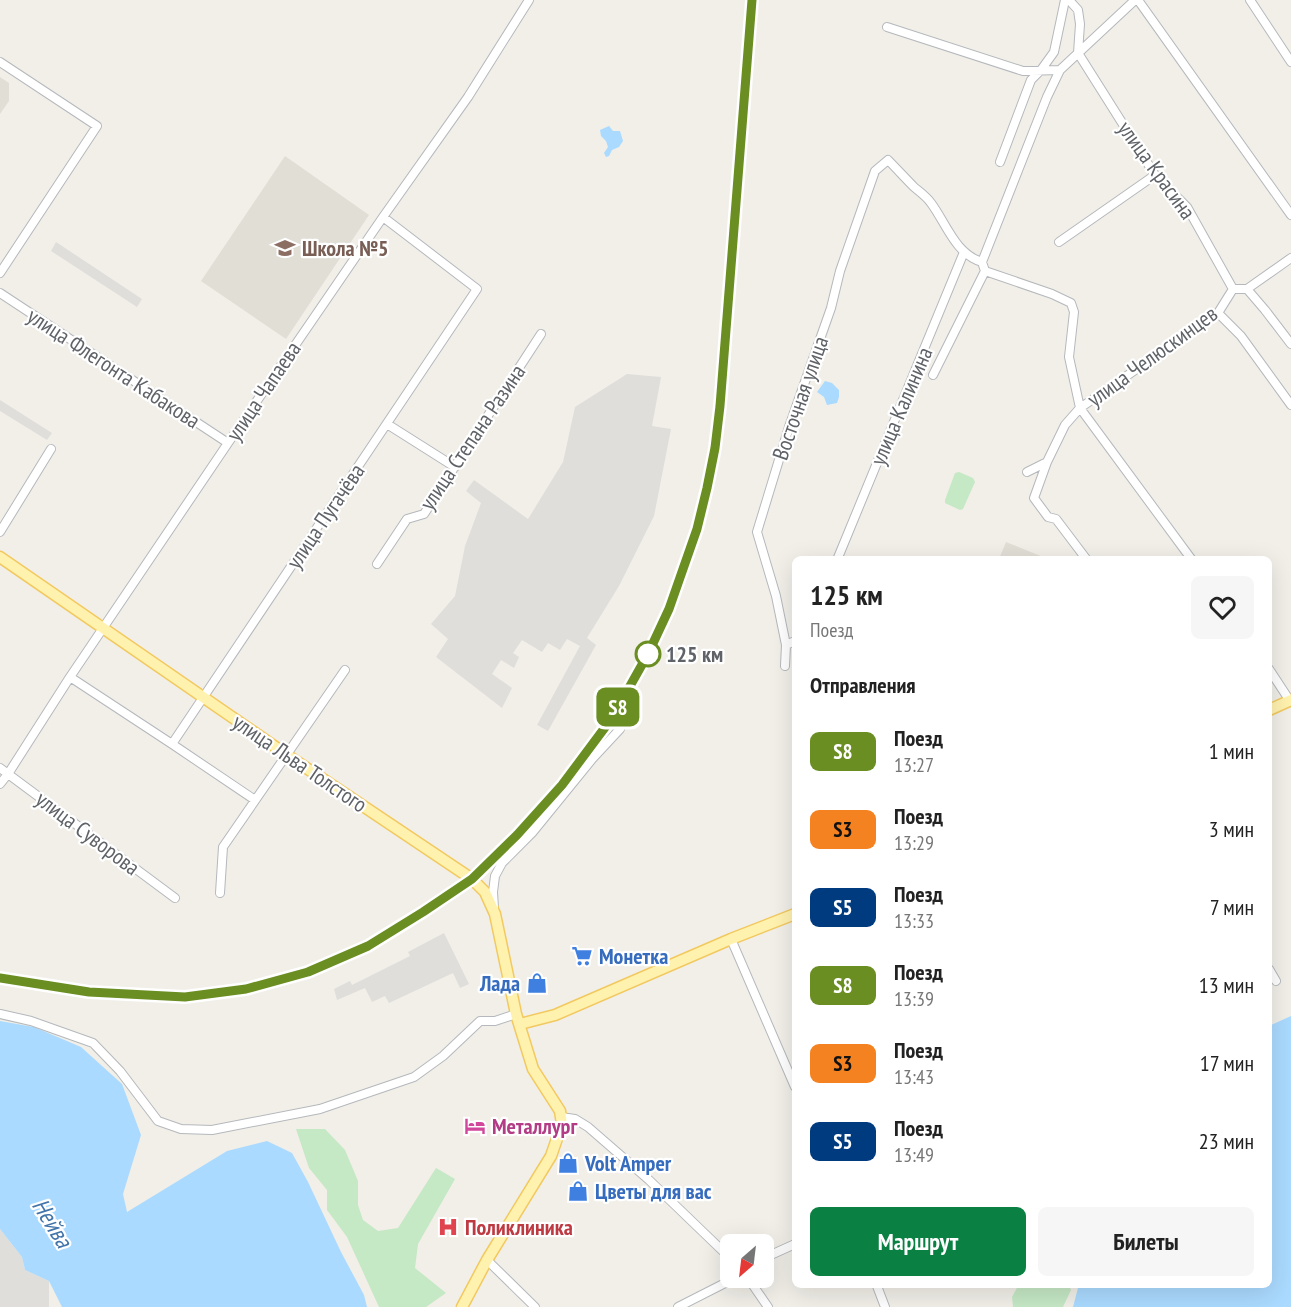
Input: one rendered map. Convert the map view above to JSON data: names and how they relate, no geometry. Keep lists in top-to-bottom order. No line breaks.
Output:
{"streets":{"main road":["улица Льва Толстого"],"street":["улица Красина","улица Челюскинцев","улица Флегонта Кабакова","улица Чапаева","Восточная улица","улица Калинина","улица Степана Разина","улица Пугачёва","улица Суворова"]},"crossings":[["улица Красина","улица Челюскинцев"],["улица Флегонта Кабакова","улица Чапаева"],["улица Чапаева","улица Пугачёва"],["улица Чапаева","улица Льва Толстого"],["улица Чапаева","улица Суворова"],["Восточная улица","улица Калинина"],["улица Пугачёва","улица Льва Толстого"]],"water":["Нейва"],"places":{"school or university":["Школа №5"],"other":["125 км"],"supermarket":["Монетка"],"shop":["Лада","Volt Amper","Цветы для вас"],"hotel":["Металлург"],"hospital":["Поликлиника"]},"north":"bottom left","page":{"on_map":"S8","heading":[["125 км","Поезд"],"Отправления"],"list":[{"mark":"S8","name":"Поезд","note":"13:27","value":"1 мин"},{"mark":"S3","name":"Поезд","note":"13:29","value":"3 мин"},{"mark":"S5","name":"Поезд","note":"13:33","value":"7 мин"},{"mark":"S8","name":"Поезд","note":"13:39","value":"13 мин"},{"mark":"S3","name":"Поезд","note":"13:43","value":"17 мин"},{"mark":"S5","name":"Поезд","note":"13:49","value":"23 мин"}],"buttons":["Маршрут","Билеты"]}}
